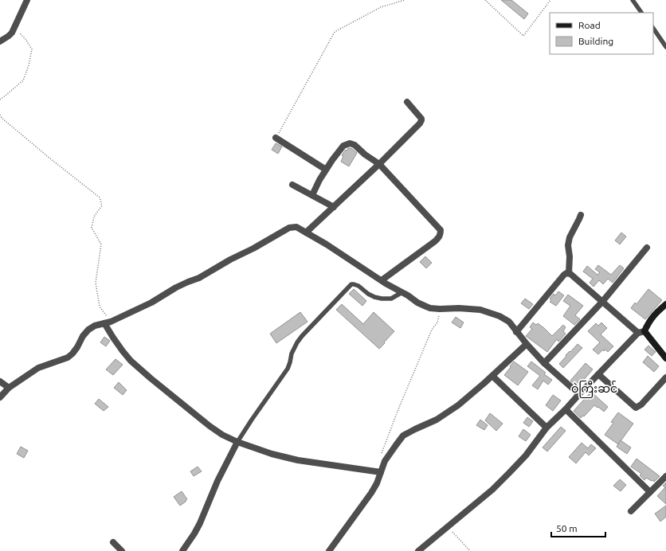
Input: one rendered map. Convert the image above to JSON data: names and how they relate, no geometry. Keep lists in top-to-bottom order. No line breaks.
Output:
{"districts":["ဝဲကြီးဆင်"],"legend":["Road","Building"],"scale_bar":"50 m"}
